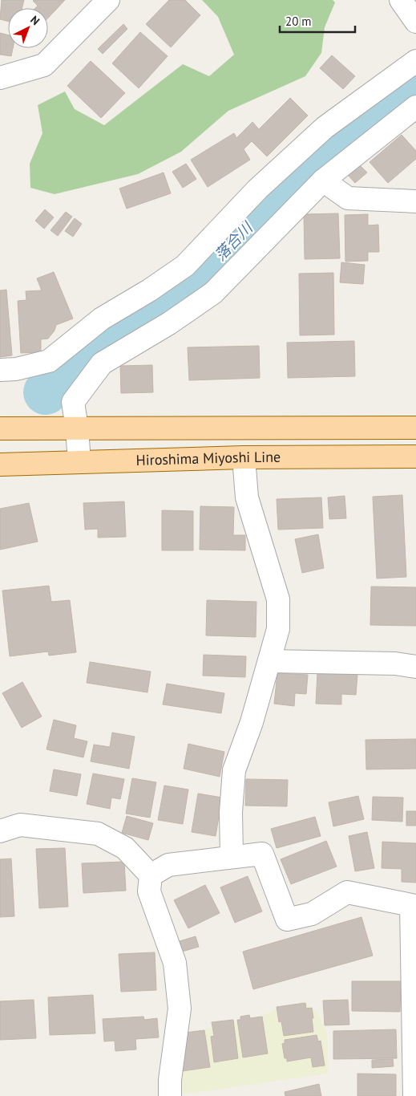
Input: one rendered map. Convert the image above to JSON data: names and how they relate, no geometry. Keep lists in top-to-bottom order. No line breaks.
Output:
{"streets":{"main road":["Hiroshima Miyoshi Line"]},"water":["落合川"],"scale_bar":"20 m","north":"top right"}
